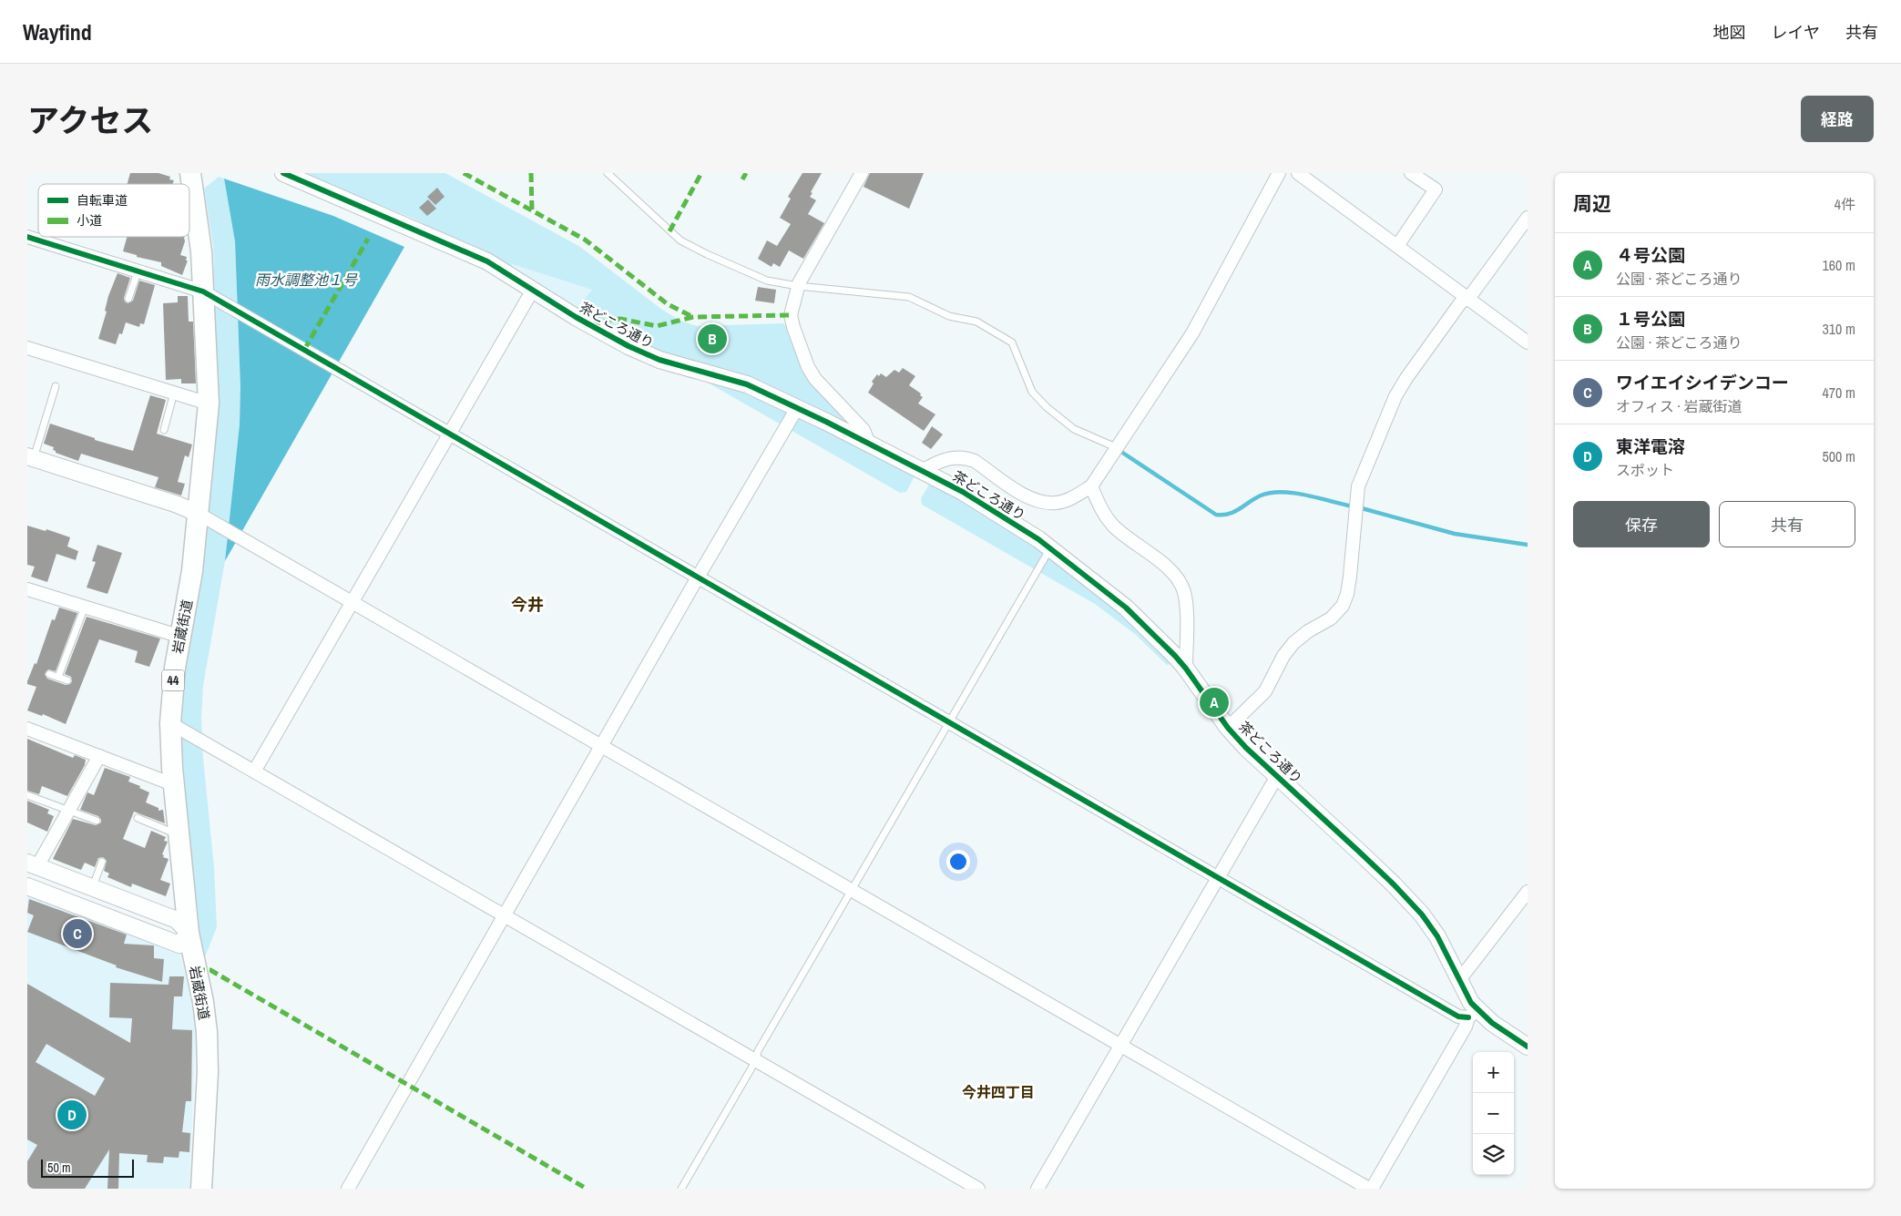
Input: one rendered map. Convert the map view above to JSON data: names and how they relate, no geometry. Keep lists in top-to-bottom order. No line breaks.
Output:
{"streets":{"main road":["岩蔵街道","44"],"street":["茶どころ通り"]},"districts":["今井","今井四丁目"],"water":["雨水調整池１号"],"legend":["自転車道","小道"],"scale_bar":"50 m","page":{"header":"Wayfind","nav":["地図","レイヤ","共有"],"title":"アクセス","buttons":["経路",["保存","共有"]],"heading":["周辺","4件"],"list":[{"mark":"A","name":"４号公園","note":"公園 · 茶どころ通り","value":"160 m"},{"mark":"B","name":"１号公園","note":"公園 · 茶どころ通り","value":"310 m"},{"mark":"C","name":"ワイエイシイデンコー","note":"オフィス · 岩蔵街道","value":"470 m"},{"mark":"D","name":"東洋電溶","note":"スポット","value":"500 m"}],"pins":["B","A","C","D"],"map_buttons":["+","−"],"scale":"50 m"}}
